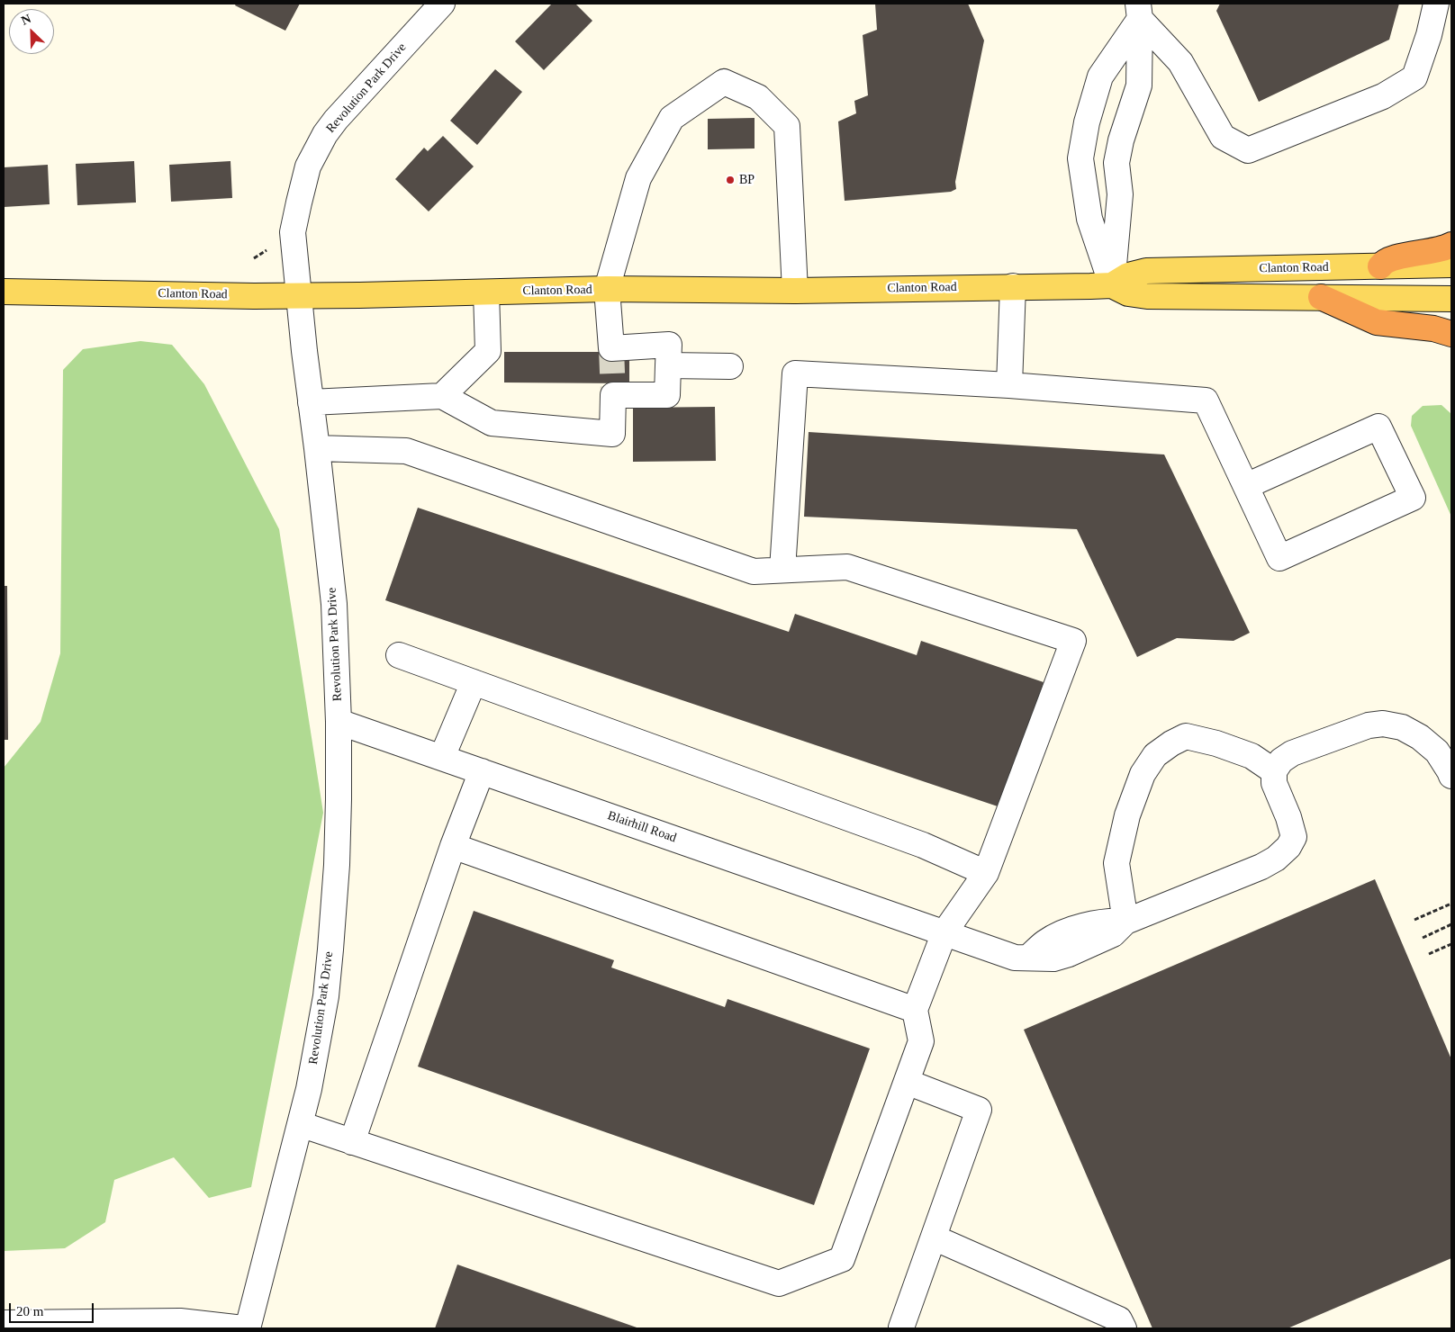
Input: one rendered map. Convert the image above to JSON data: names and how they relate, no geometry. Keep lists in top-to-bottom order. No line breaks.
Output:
{"streets":{"main road":["Clanton Road"],"street":["Revolution Park Drive","Blairhill Road"]},"crossings":[["Revolution Park Drive","Clanton Road"],["Revolution Park Drive","Blairhill Road"]],"places":["BP"],"scale_bar":"20 m","north":"top left"}
